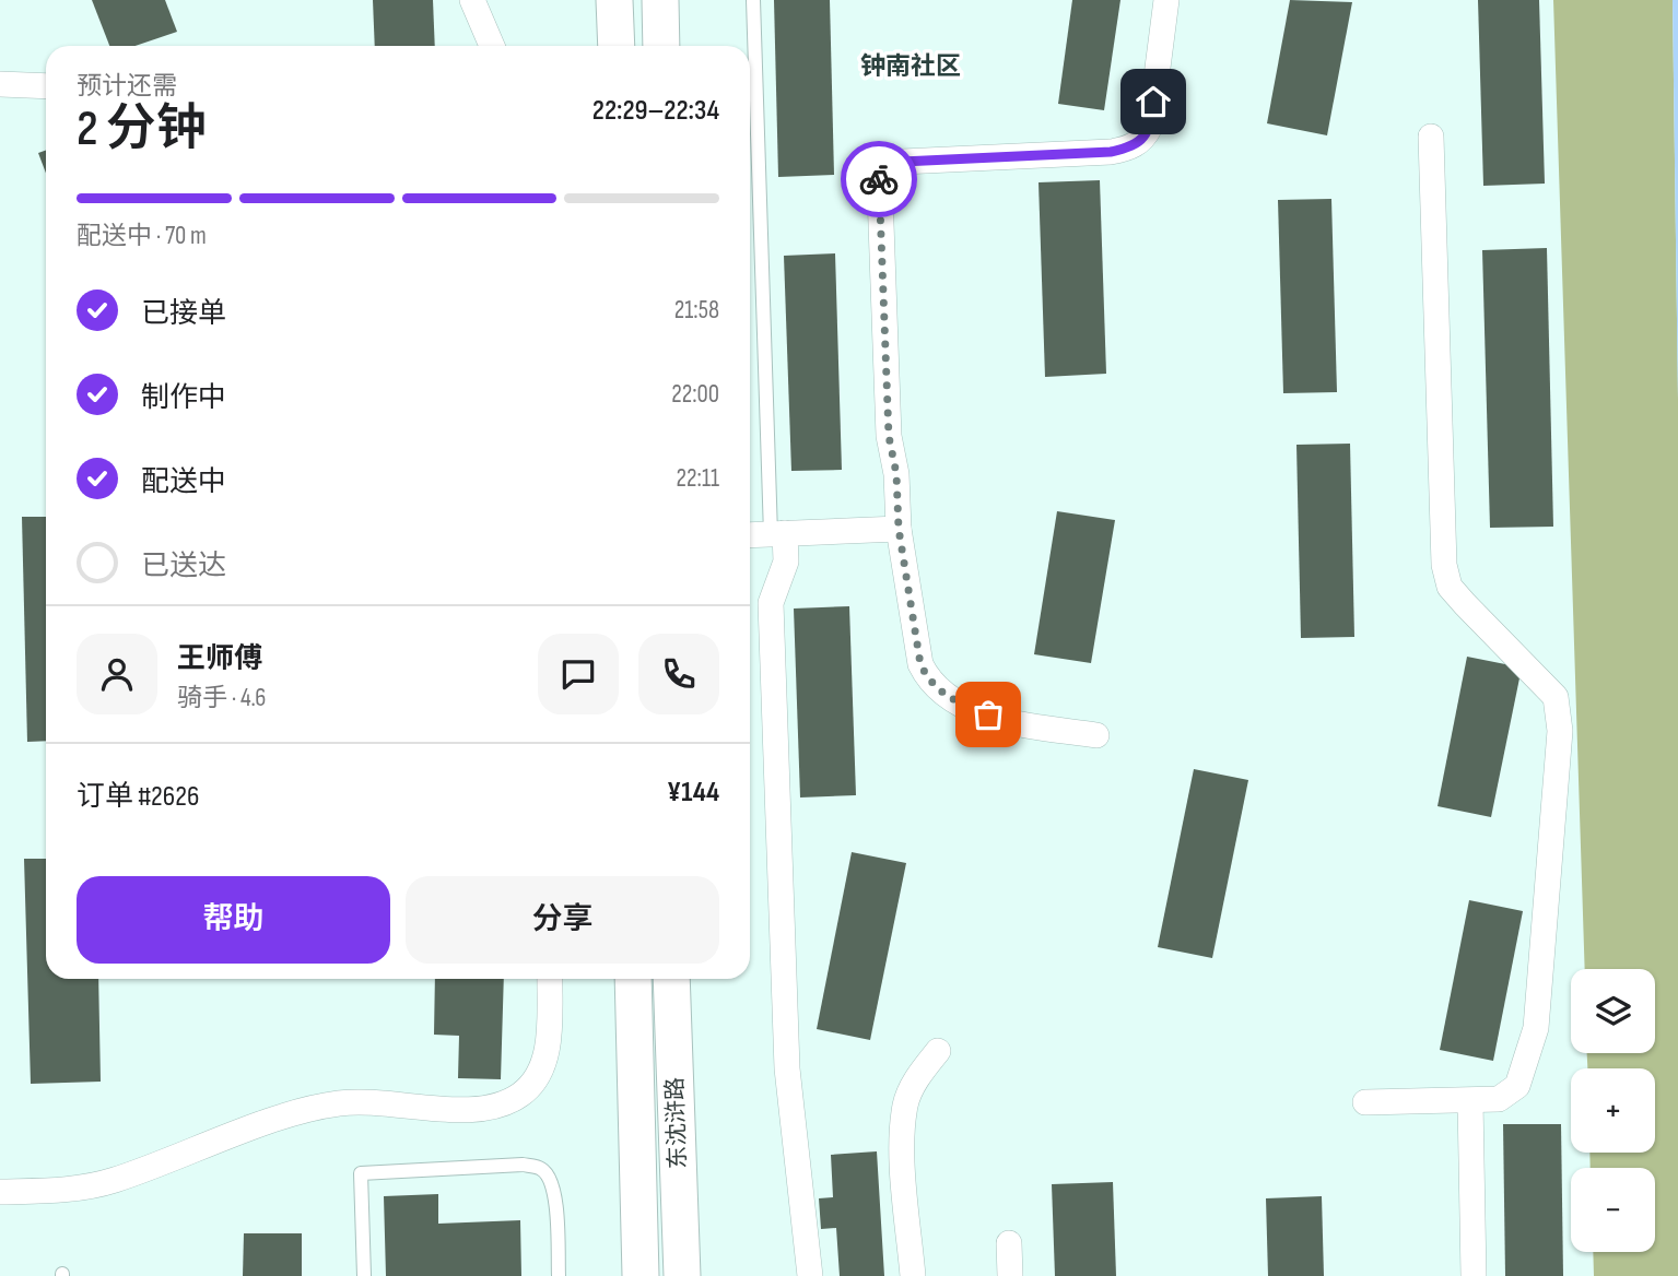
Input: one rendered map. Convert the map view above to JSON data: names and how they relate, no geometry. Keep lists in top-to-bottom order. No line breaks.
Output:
{"streets":{"main road":["东沈浒路"]},"districts":["钟南社区"],"page":{"heading":["2 分钟","预计还需","22:29–22:34"],"panel":["王师傅","骑手 · 4.6","订单 #2626","¥144"],"bar":"配送中 · 70 m","list":[["已接单","21:58"],["制作中","22:00"],["配送中","22:11"],"已送达"],"buttons":["帮助","分享"],"map_buttons":["+","−"]}}
